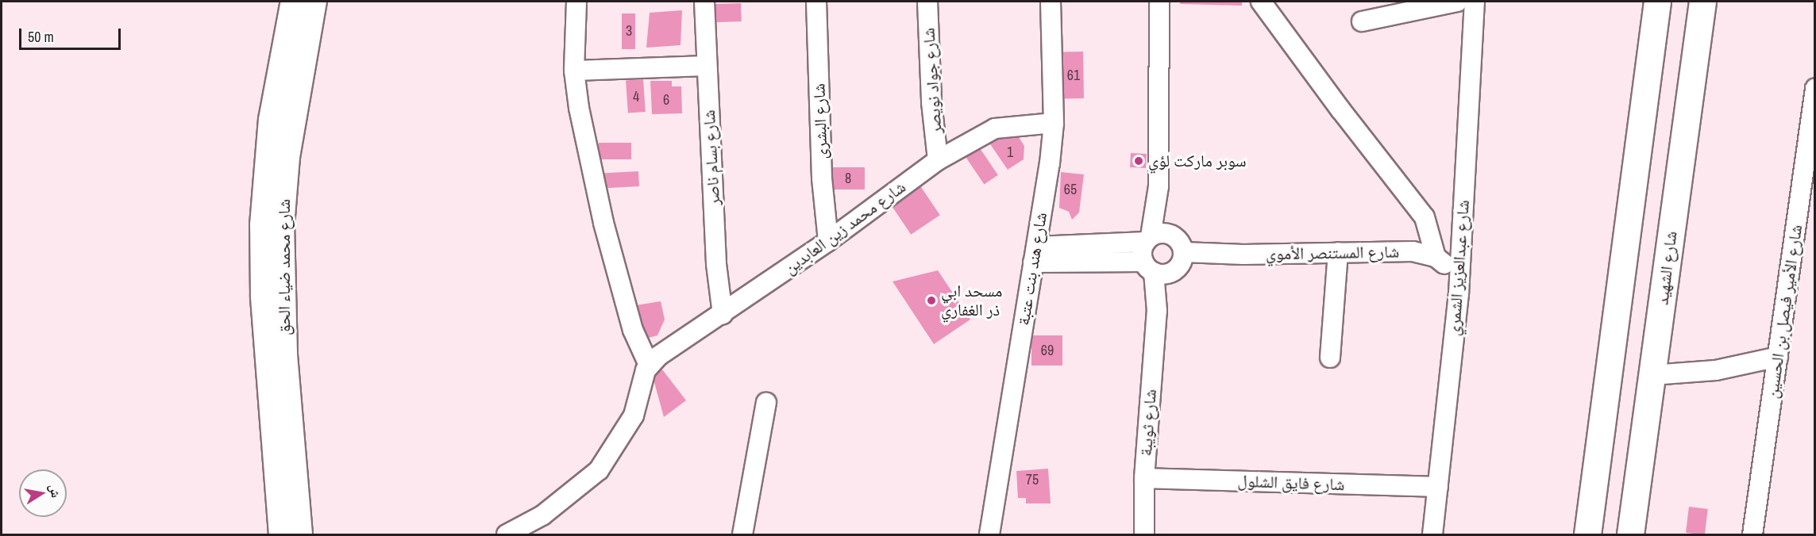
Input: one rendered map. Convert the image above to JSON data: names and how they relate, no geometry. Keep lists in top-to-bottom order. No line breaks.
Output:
{"streets":{"highway":["شارع الشهيد"],"main road":["شارع محمد ضياء الحق"],"street":["شارع جواد نويصر","شارع البشرى","شارع بسام ناصر","شارع محمد زين العابدين","شارع المستنصر الأموي","شارع عبدالعزيز الشمري","شارع هند بنت عتبة","شارع الأمير فيصل بن الحسين","شارع ثويبة","شارع فايق الشلول"]},"crossings":[["شارع جواد نويصر","شارع محمد زين العابدين"],["شارع البشرى","شارع محمد زين العابدين"],["شارع بسام ناصر","شارع محمد زين العابدين"],["شارع محمد زين العابدين","شارع هند بنت عتبة"],["شارع المستنصر الأموي","شارع ثويبة"],["شارع عبدالعزيز الشمري","شارع فايق الشلول"],["شارع ثويبة","شارع فايق الشلول"]],"places":["سوبر ماركت لؤي","مسحد ابي ذر الغفاري"],"house_numbers":["3","61","4","6","1","8","65","69","75"],"scale_bar":"50 m","north":"right"}
